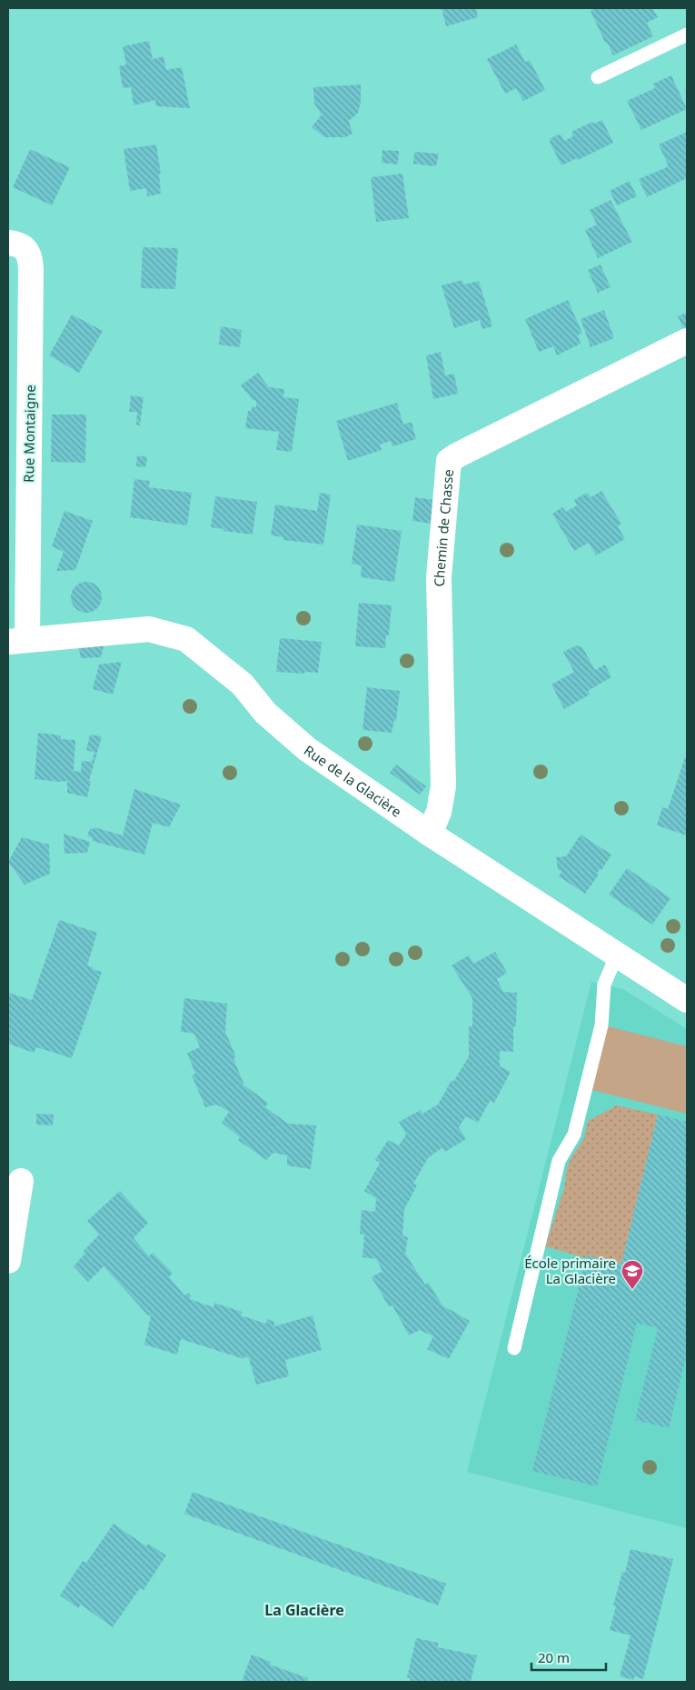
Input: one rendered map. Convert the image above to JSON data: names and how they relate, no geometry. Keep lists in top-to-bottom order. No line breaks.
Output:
{"streets":{"street":["Rue Montaigne","Chemin de Chasse","Rue de la Glacière"]},"crossings":[["Rue Montaigne","Rue de la Glacière"],["Chemin de Chasse","Rue de la Glacière"]],"districts":["La Glacière"],"places":{"school or university":["École primaire La Glacière"]},"scale_bar":"20 m"}
